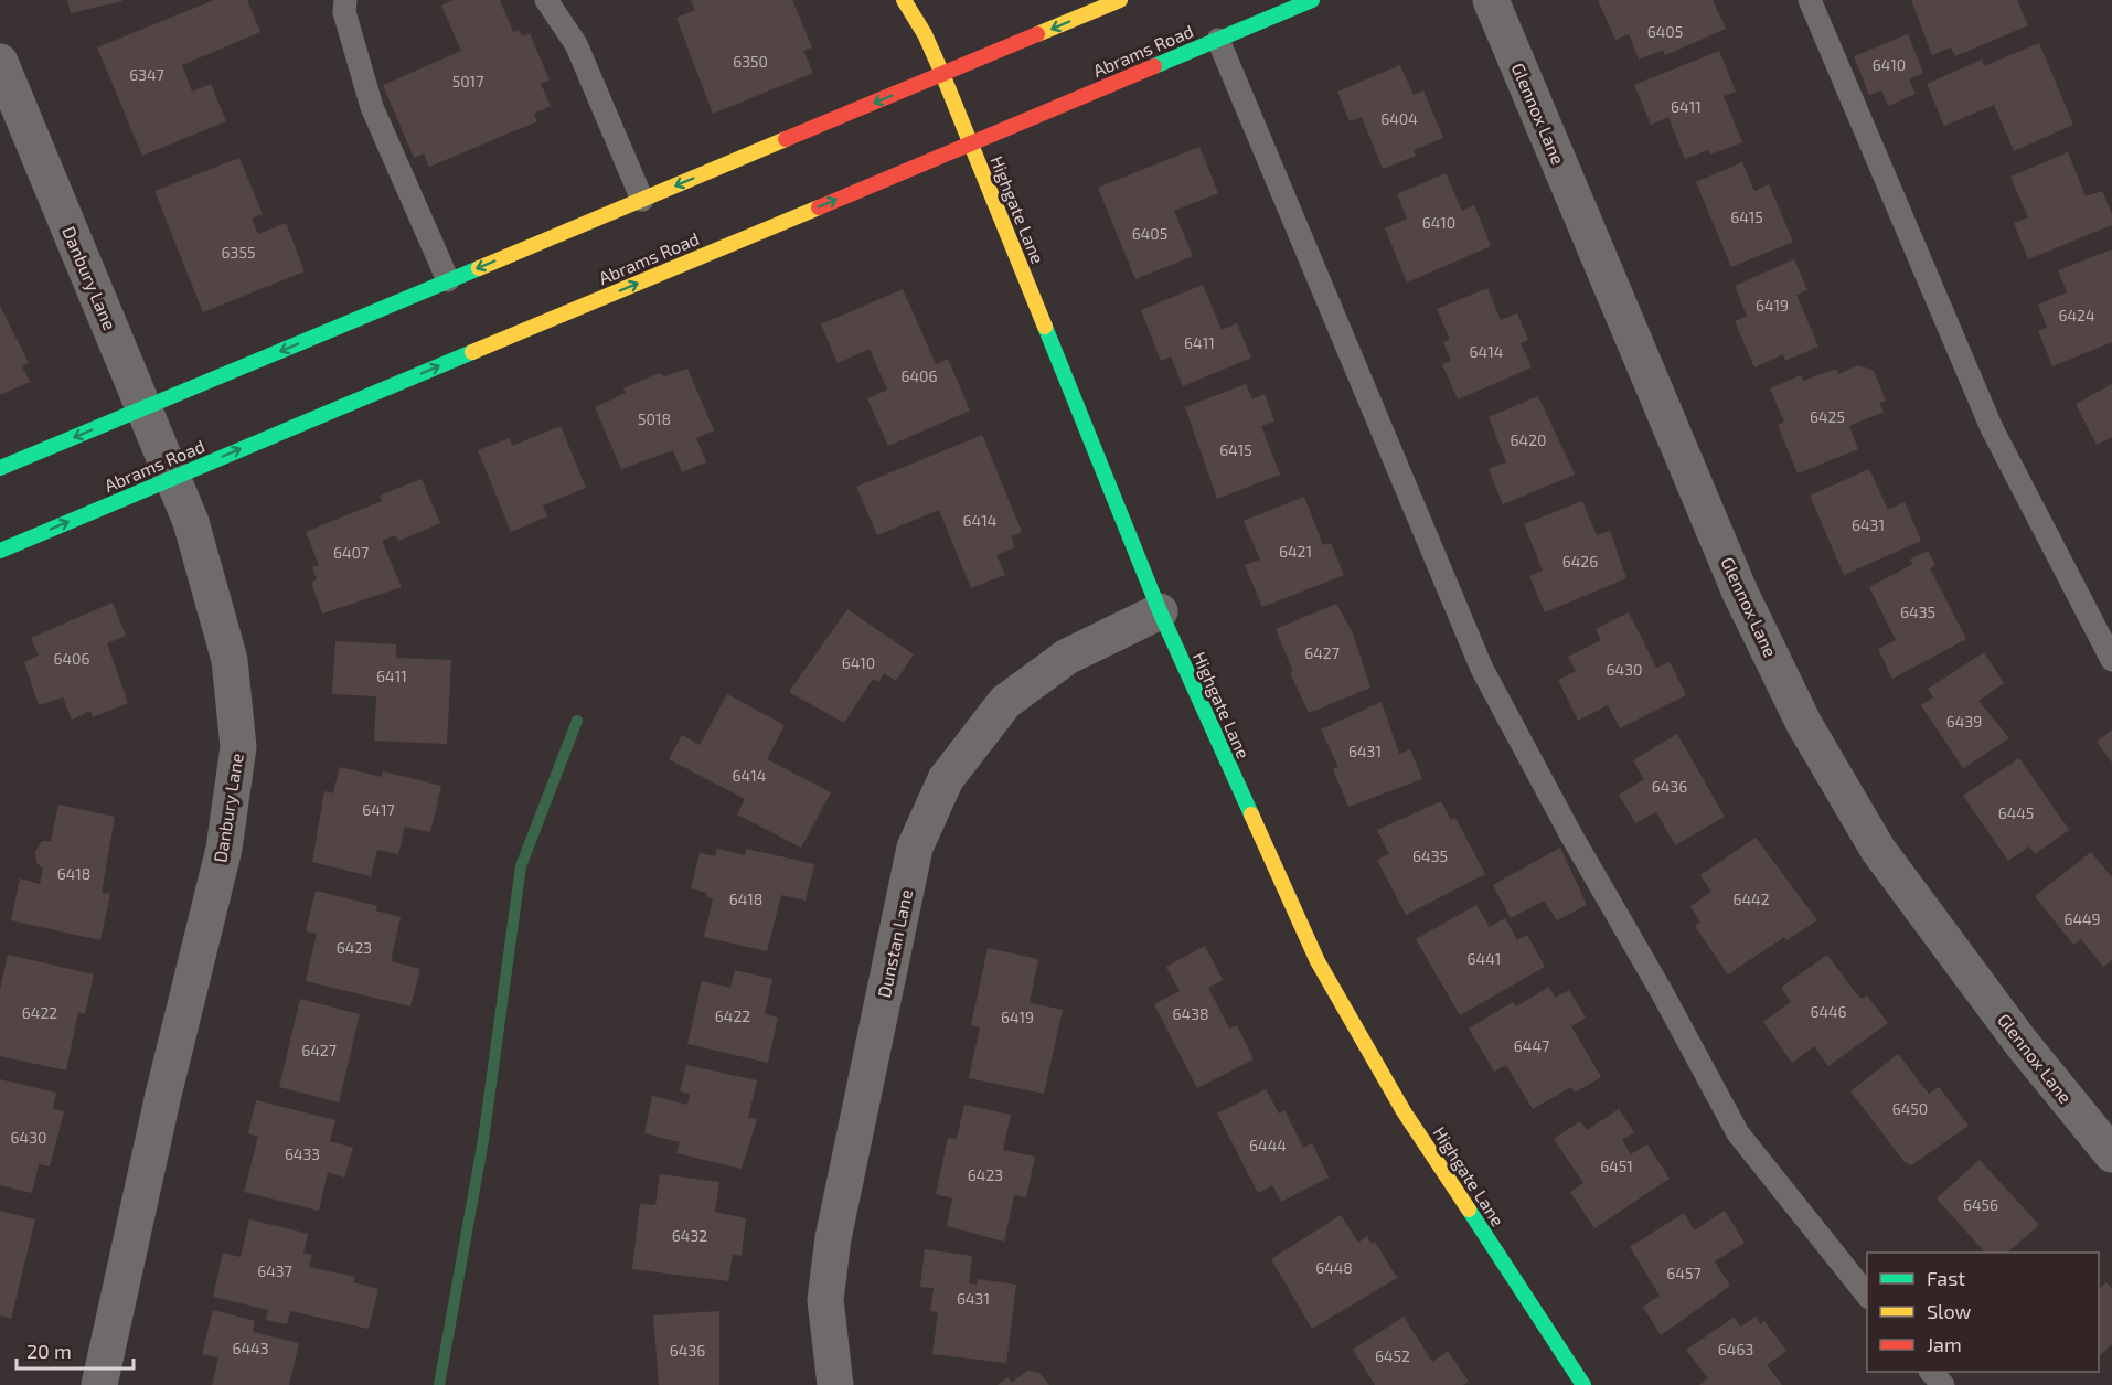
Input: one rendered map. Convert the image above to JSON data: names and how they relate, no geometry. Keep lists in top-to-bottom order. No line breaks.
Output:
{"streets":{"main road":["Abrams Road","Highgate Lane"],"street":["Glennox Lane","Danbury Lane","Dunstan Lane"]},"crossings":[["Abrams Road","Highgate Lane"],["Abrams Road","Danbury Lane"],["Highgate Lane","Dunstan Lane"]],"house_numbers":["6405","6350","6410","6347","5017","6411","6404","6415","6410","6405","6355","6419","6424","6411","6414","6406","6425","5018","6420","6415","6414","6431","6421","6407","6426","6435","6427","6406","6410","6430","6411","6439","6431","6414","6436","6417","6445","6435","6418","6418","6442","6449","6423","6441","6446","6422","6438","6422","6419","6447","6427","6450","6430","6444","6433","6451","6423","6456","6432","6448","6437","6457","6431","6443","6463","6436","6452"],"legend":["Fast","Slow","Jam"],"scale_bar":"20 m"}
